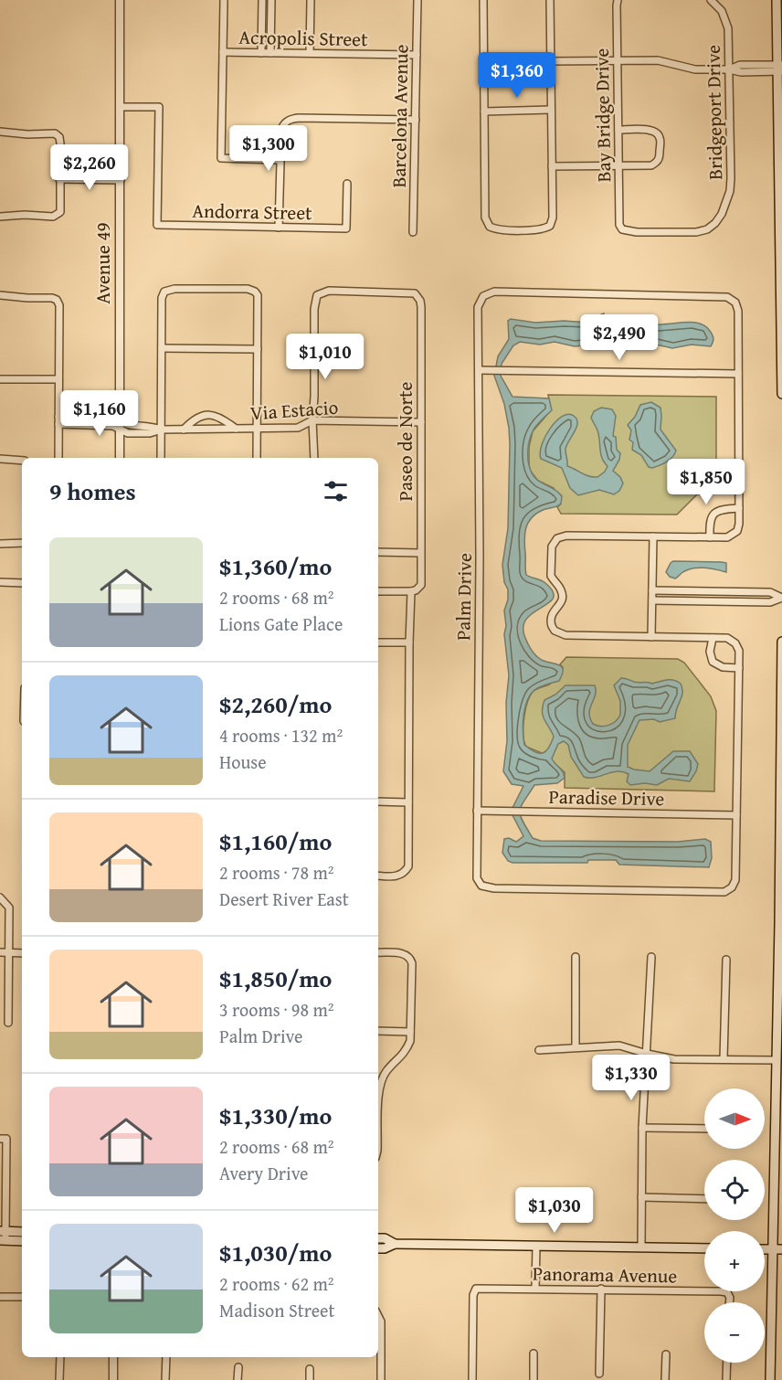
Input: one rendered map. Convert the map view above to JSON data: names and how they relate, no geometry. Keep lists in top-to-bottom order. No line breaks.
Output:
{"streets":{"street":["Acropolis Street","Bridgeport Drive","Bay Bridge Drive","Barcelona Avenue","Andorra Street","Avenue 49","Via Estacio","Paseo de Norte","Palm Drive","Paradise Drive","Panorama Avenue"]},"crossings":[["Acropolis Street","Barcelona Avenue"],["Bridgeport Drive","Bay Bridge Drive"],["Andorra Street","Avenue 49"],["Avenue 49","Via Estacio"],["Via Estacio","Paseo de Norte"],["Palm Drive","Paradise Drive"]],"north":"right","page":{"price":["$1,360","$1,300","$2,260","$2,490","$1,010","$1,160","$1,850","$1,330","$1,030"],"heading":"9 homes","list":[{"name":"$1,360/mo","note":"2 rooms · 68 m² · Lions Gate Place"},{"name":"$2,260/mo","note":"4 rooms · 132 m² · House"},{"name":"$1,160/mo","note":"2 rooms · 78 m² · Desert River East"},{"name":"$1,850/mo","note":"3 rooms · 98 m² · Palm Drive"},{"name":"$1,330/mo","note":"2 rooms · 68 m² · Avery Drive"},{"name":"$1,030/mo","note":"2 rooms · 62 m² · Madison Street"}],"map_buttons":["+","−"]}}
